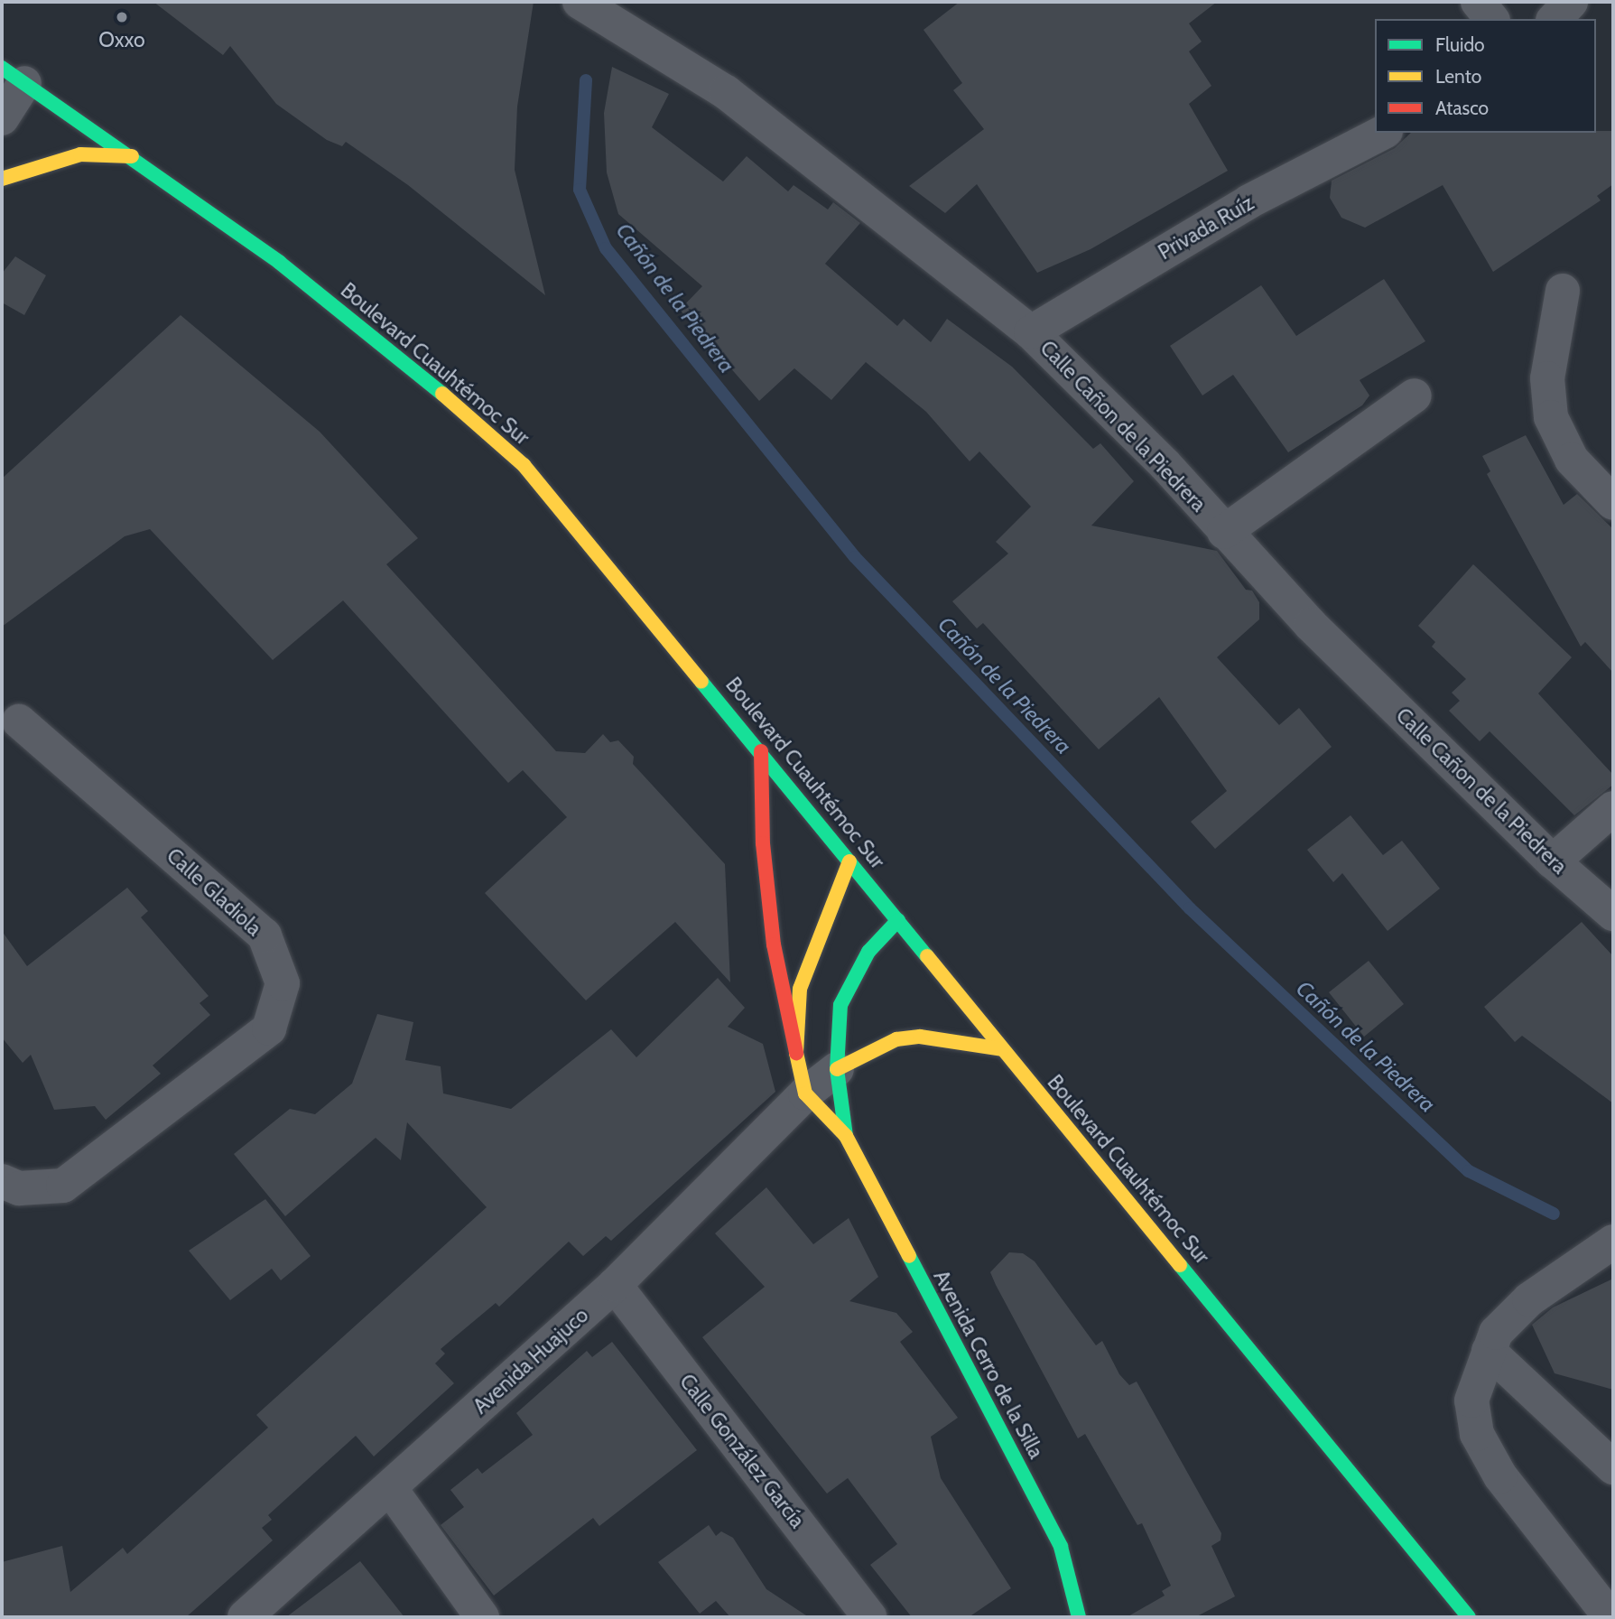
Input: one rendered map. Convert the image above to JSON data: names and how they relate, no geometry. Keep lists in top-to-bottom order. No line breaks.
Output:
{"streets":{"main road":["Boulevard Cuauhtémoc Sur","Avenida Cerro de la Silla"],"street":["Privada Ruíz","Calle Cañon de la Piedrera","Calle Gladiola","Avenida Huajuco","Calle González García"]},"crossings":[["Privada Ruíz","Calle Cañon de la Piedrera"],["Avenida Huajuco","Avenida Cerro de la Silla"],["Avenida Huajuco","Calle González García"]],"water":["Cañón de la Piedrera"],"places":["Oxxo"],"legend":["Fluido","Lento","Atasco"]}
